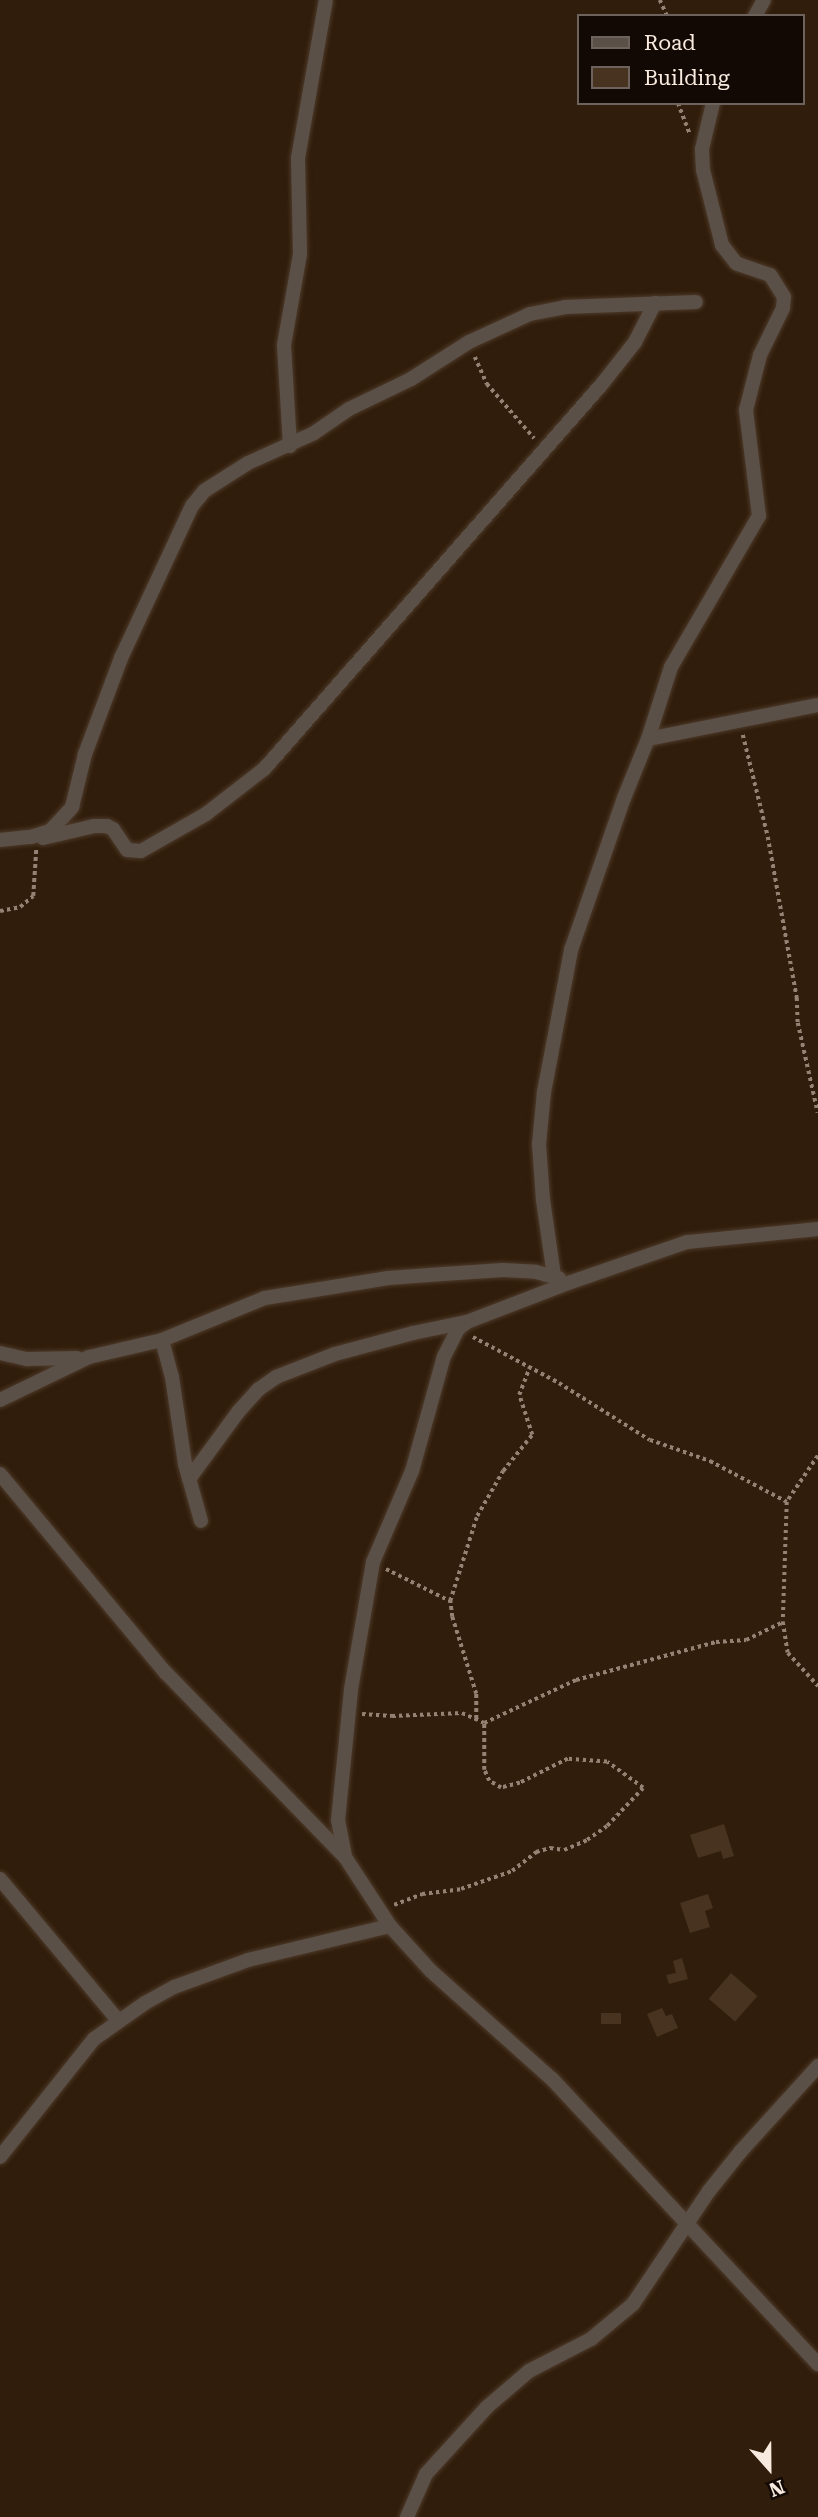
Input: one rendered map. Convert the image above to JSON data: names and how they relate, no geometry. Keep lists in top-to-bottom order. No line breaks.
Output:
{"legend":["Road","Building"],"north":"bottom"}
